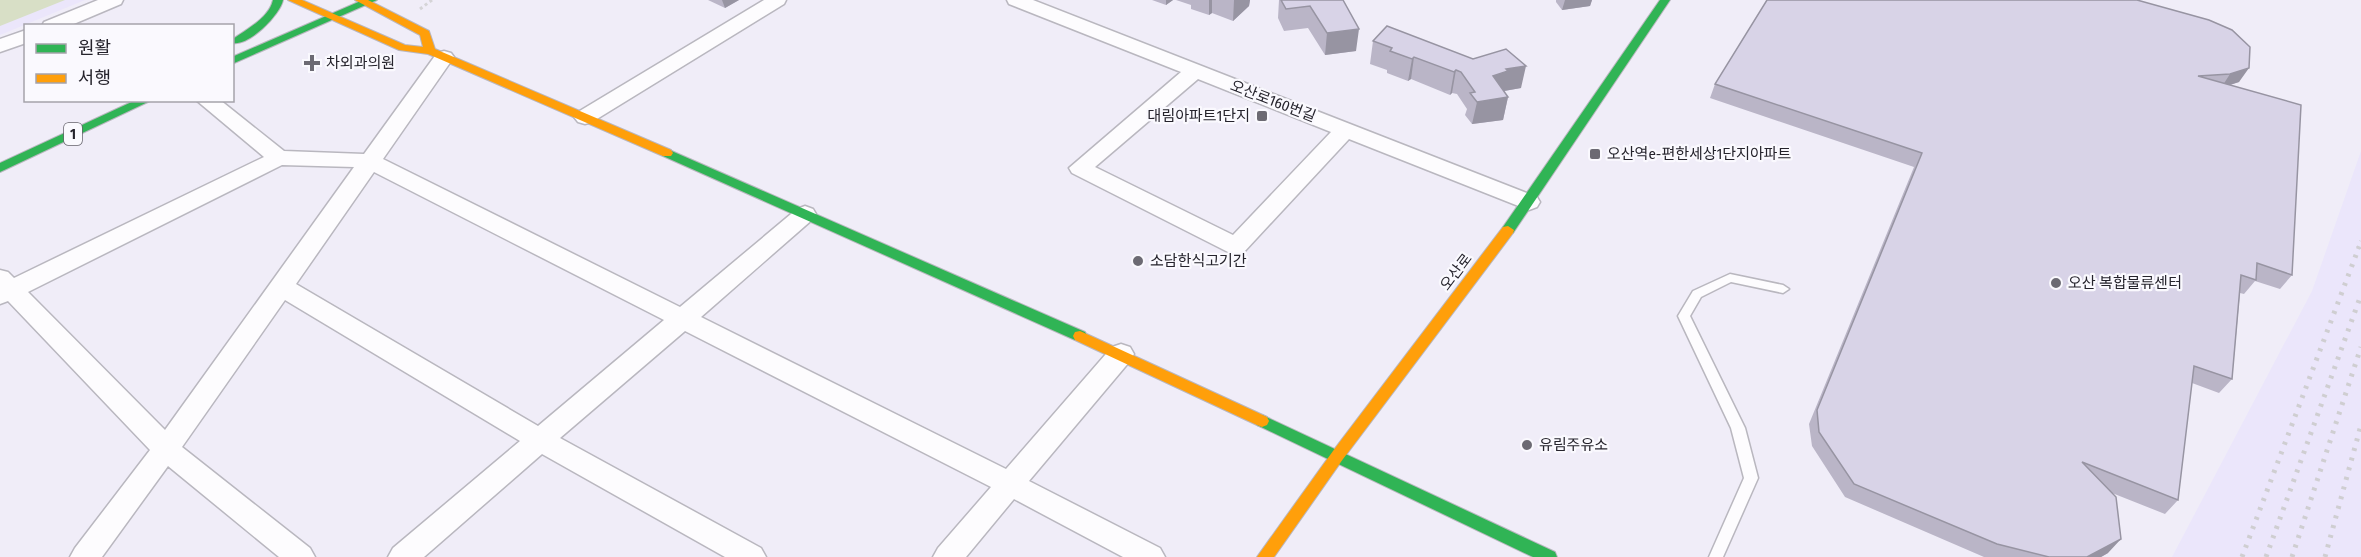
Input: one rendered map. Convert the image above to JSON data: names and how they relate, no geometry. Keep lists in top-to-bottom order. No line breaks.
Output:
{"streets":{"street":["오산로160번길","1","오산로"]},"crossings":[["오산로160번길","오산로"]],"places":{"health":["차외과의원"],"transit":["대림아파트1단지","오산역e-편한세상1단지아파트"],"other":["소담한식고기간","오산 복합물류센터","유림주유소"]},"legend":["원활","서행"]}
